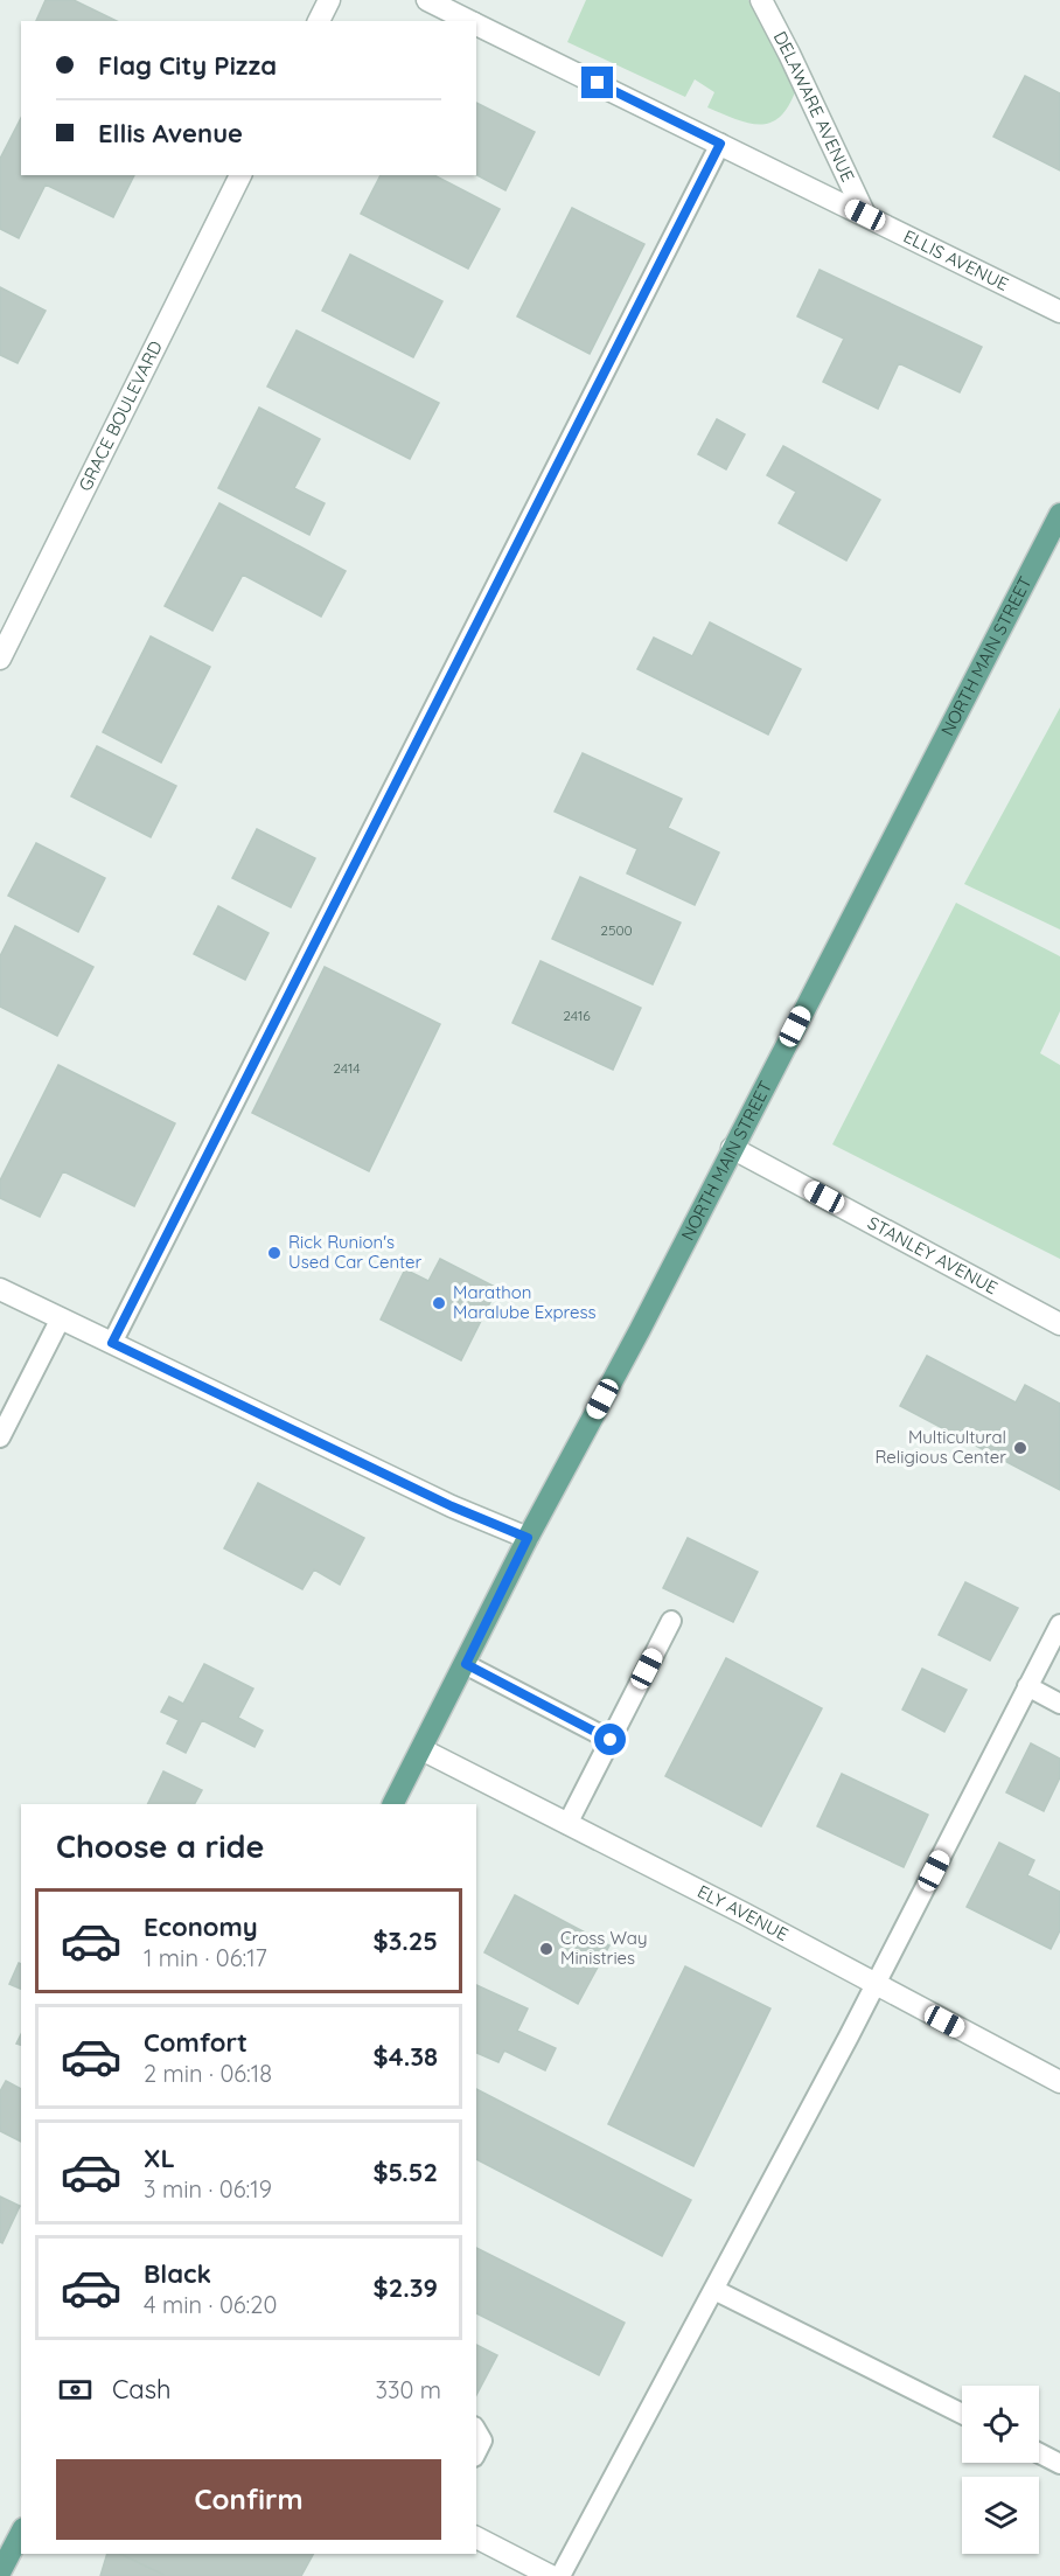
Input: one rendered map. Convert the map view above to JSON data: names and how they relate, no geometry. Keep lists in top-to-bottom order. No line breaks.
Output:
{"streets":{"main road":["NORTH MAIN STREET"],"street":["DELAWARE AVENUE","ELLIS AVENUE","GRACE BOULEVARD","STANLEY AVENUE","ELY AVENUE"]},"crossings":[["DELAWARE AVENUE","ELLIS AVENUE"],["NORTH MAIN STREET","STANLEY AVENUE"],["NORTH MAIN STREET","ELY AVENUE"]],"places":["Rick Runion's Used Car Center","Marathon Maralube Express","Multicultural Religious Center","Cross Way Ministries"],"house_numbers":["2500","2416","2414"],"page":{"banner":["Flag City Pizza","Ellis Avenue"],"heading":"Choose a ride","list":[{"name":"Economy","note":"1 min · 06:17","value":"$3.25"},{"name":"Comfort","note":"2 min · 06:18","value":"$4.38"},{"name":"XL","note":"3 min · 06:19","value":"$5.52"},{"name":"Black","note":"4 min · 06:20","value":"$2.39"}],"pay":["Cash","330 m"],"buttons":"Confirm"}}
